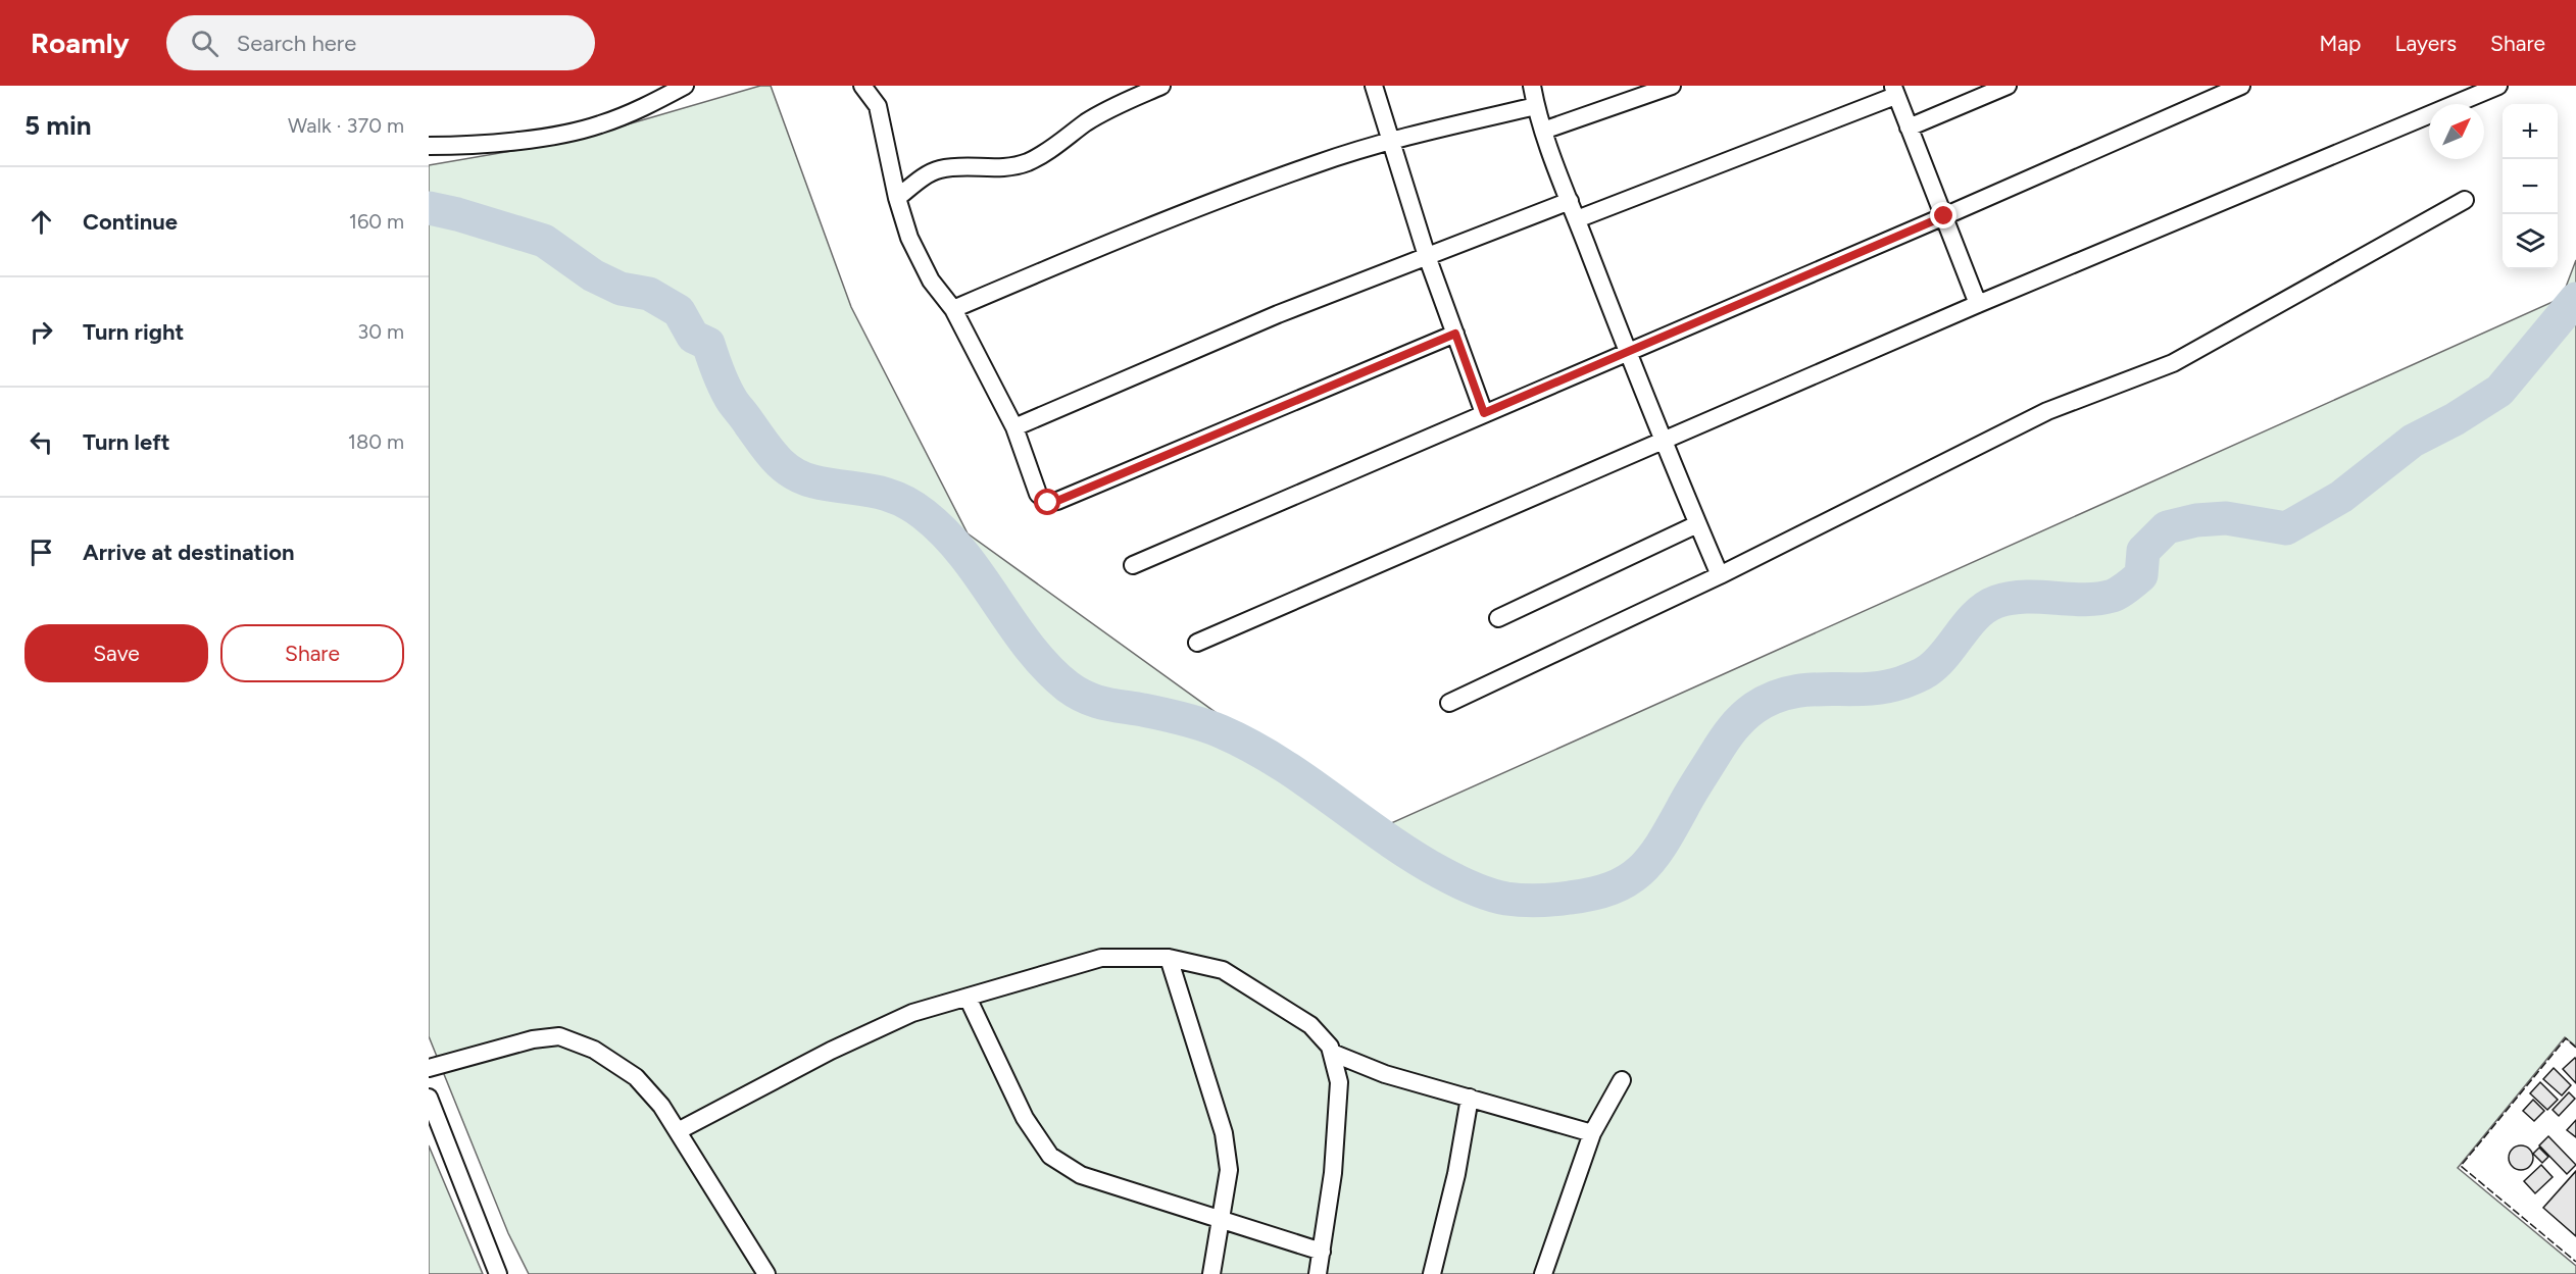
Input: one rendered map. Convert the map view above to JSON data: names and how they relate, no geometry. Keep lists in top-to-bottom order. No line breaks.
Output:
{"north":"top right","page":{"header":"Roamly","search":"Search here","nav":["Map","Layers","Share"],"heading":["5 min","Walk · 370 m"],"map_buttons":["+","−"],"list":[["Continue","160 m"],["Turn right","30 m"],["Turn left","180 m"],"Arrive at destination"],"buttons":["Save","Share"]}}
